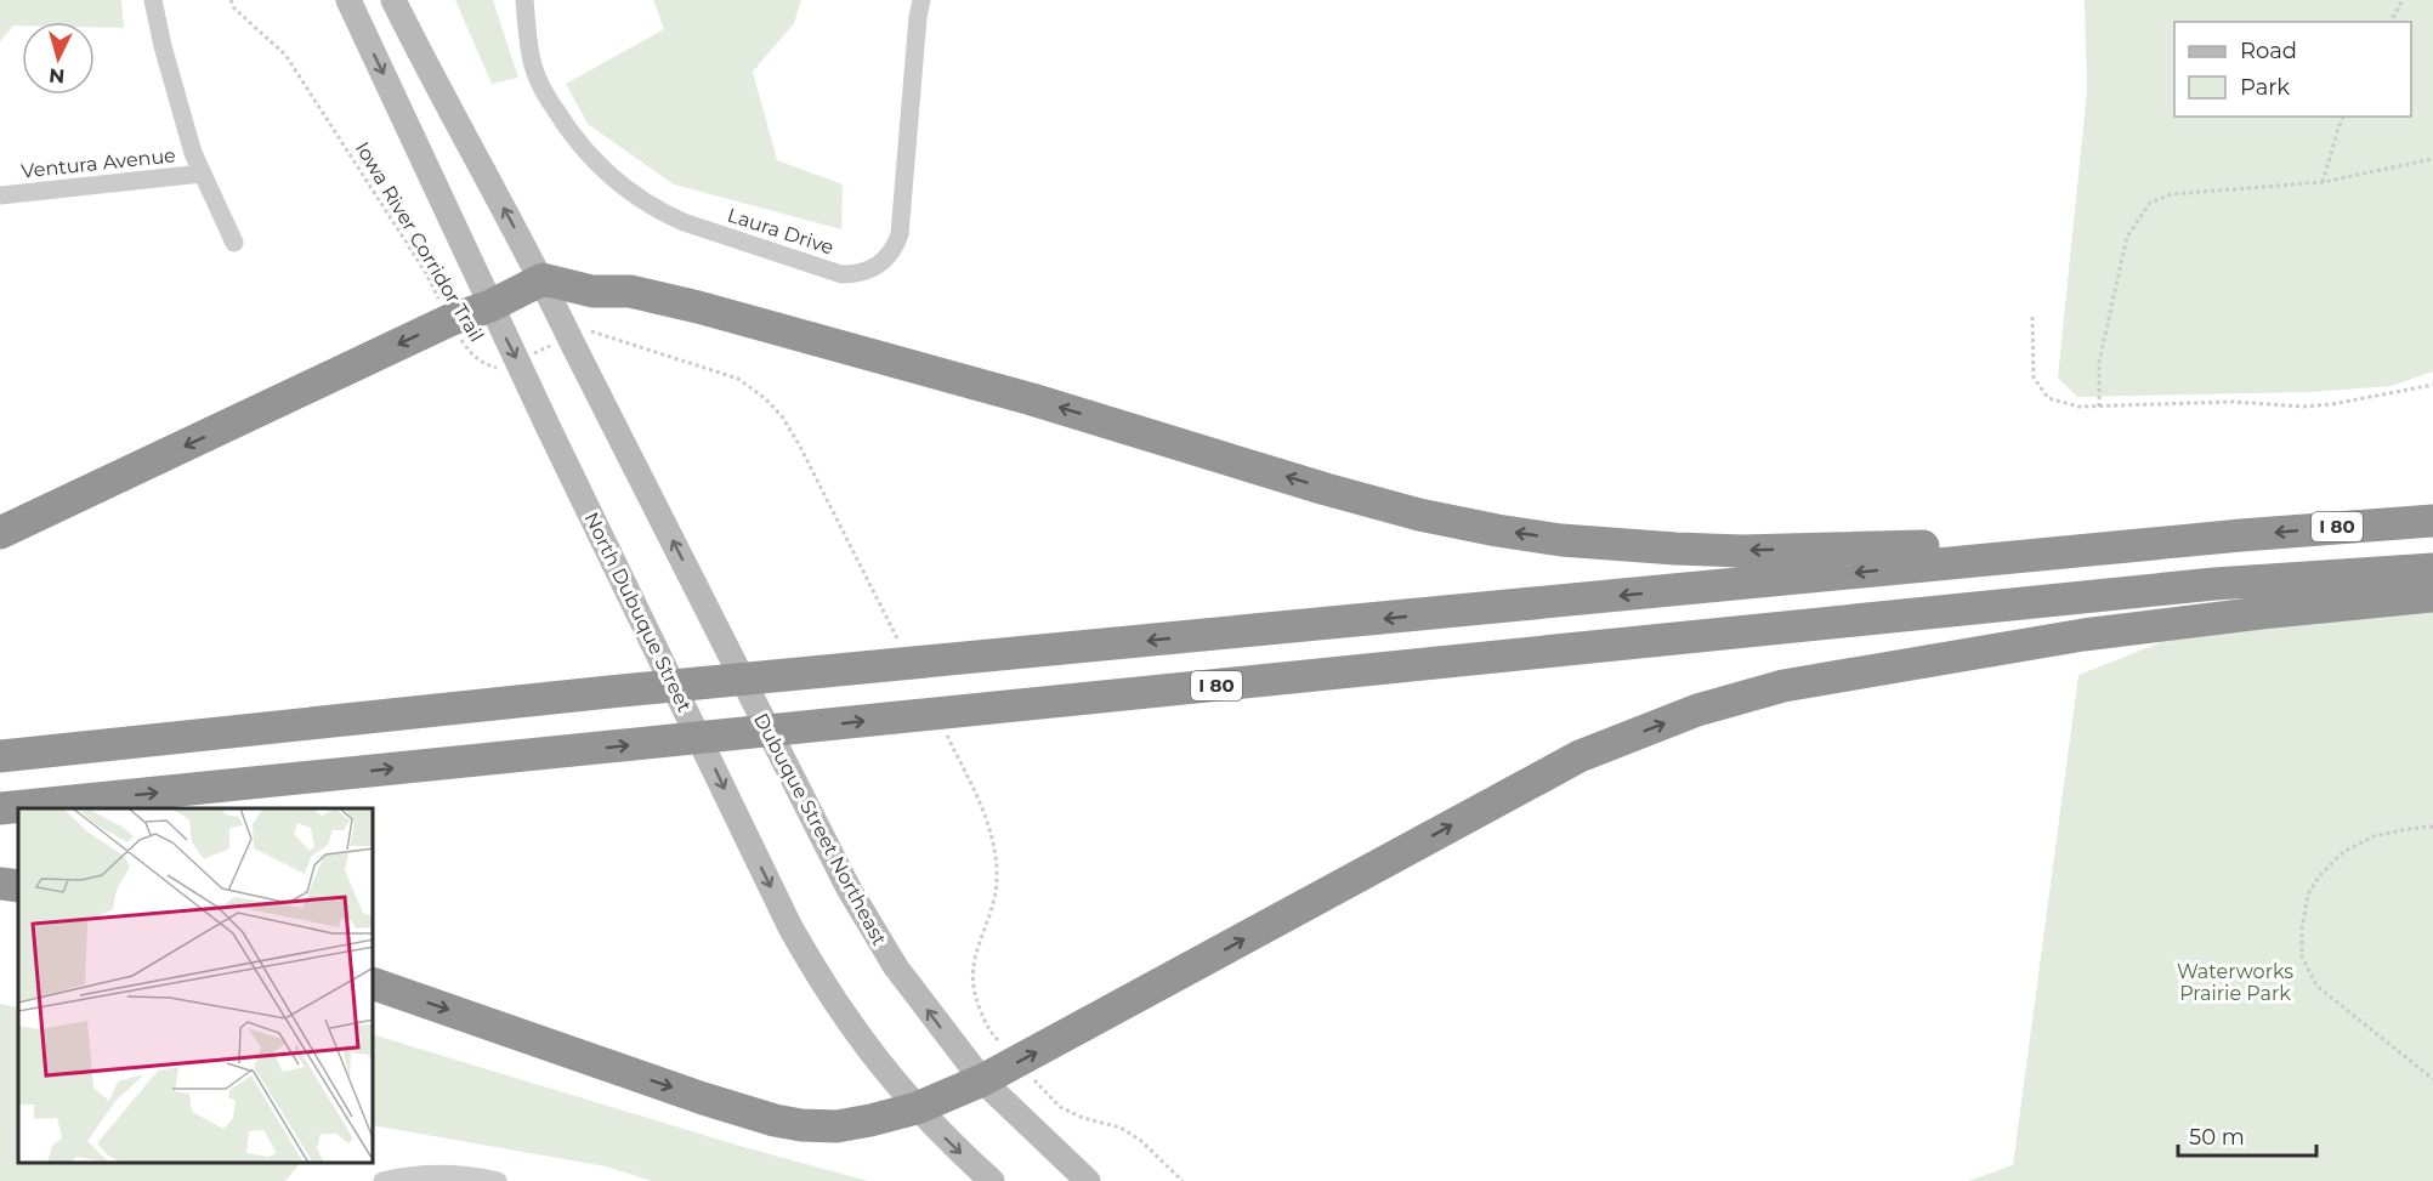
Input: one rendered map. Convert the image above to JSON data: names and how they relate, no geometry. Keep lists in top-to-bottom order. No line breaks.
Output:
{"streets":{"highway":["I 80"],"main road":["North Dubuque Street","Dubuque Street Northeast"],"street":["Ventura Avenue","Laura Drive"],"path":["Iowa River Corridor Trail"]},"crossings":[["Iowa River Corridor Trail","North Dubuque Street"],["Iowa River Corridor Trail","Dubuque Street Northeast"]],"one_way":["North Dubuque Street","Dubuque Street Northeast"],"parks":["Waterworks Prairie Park"],"legend":["Road","Park"],"scale_bar":"50 m","north":"bottom"}
